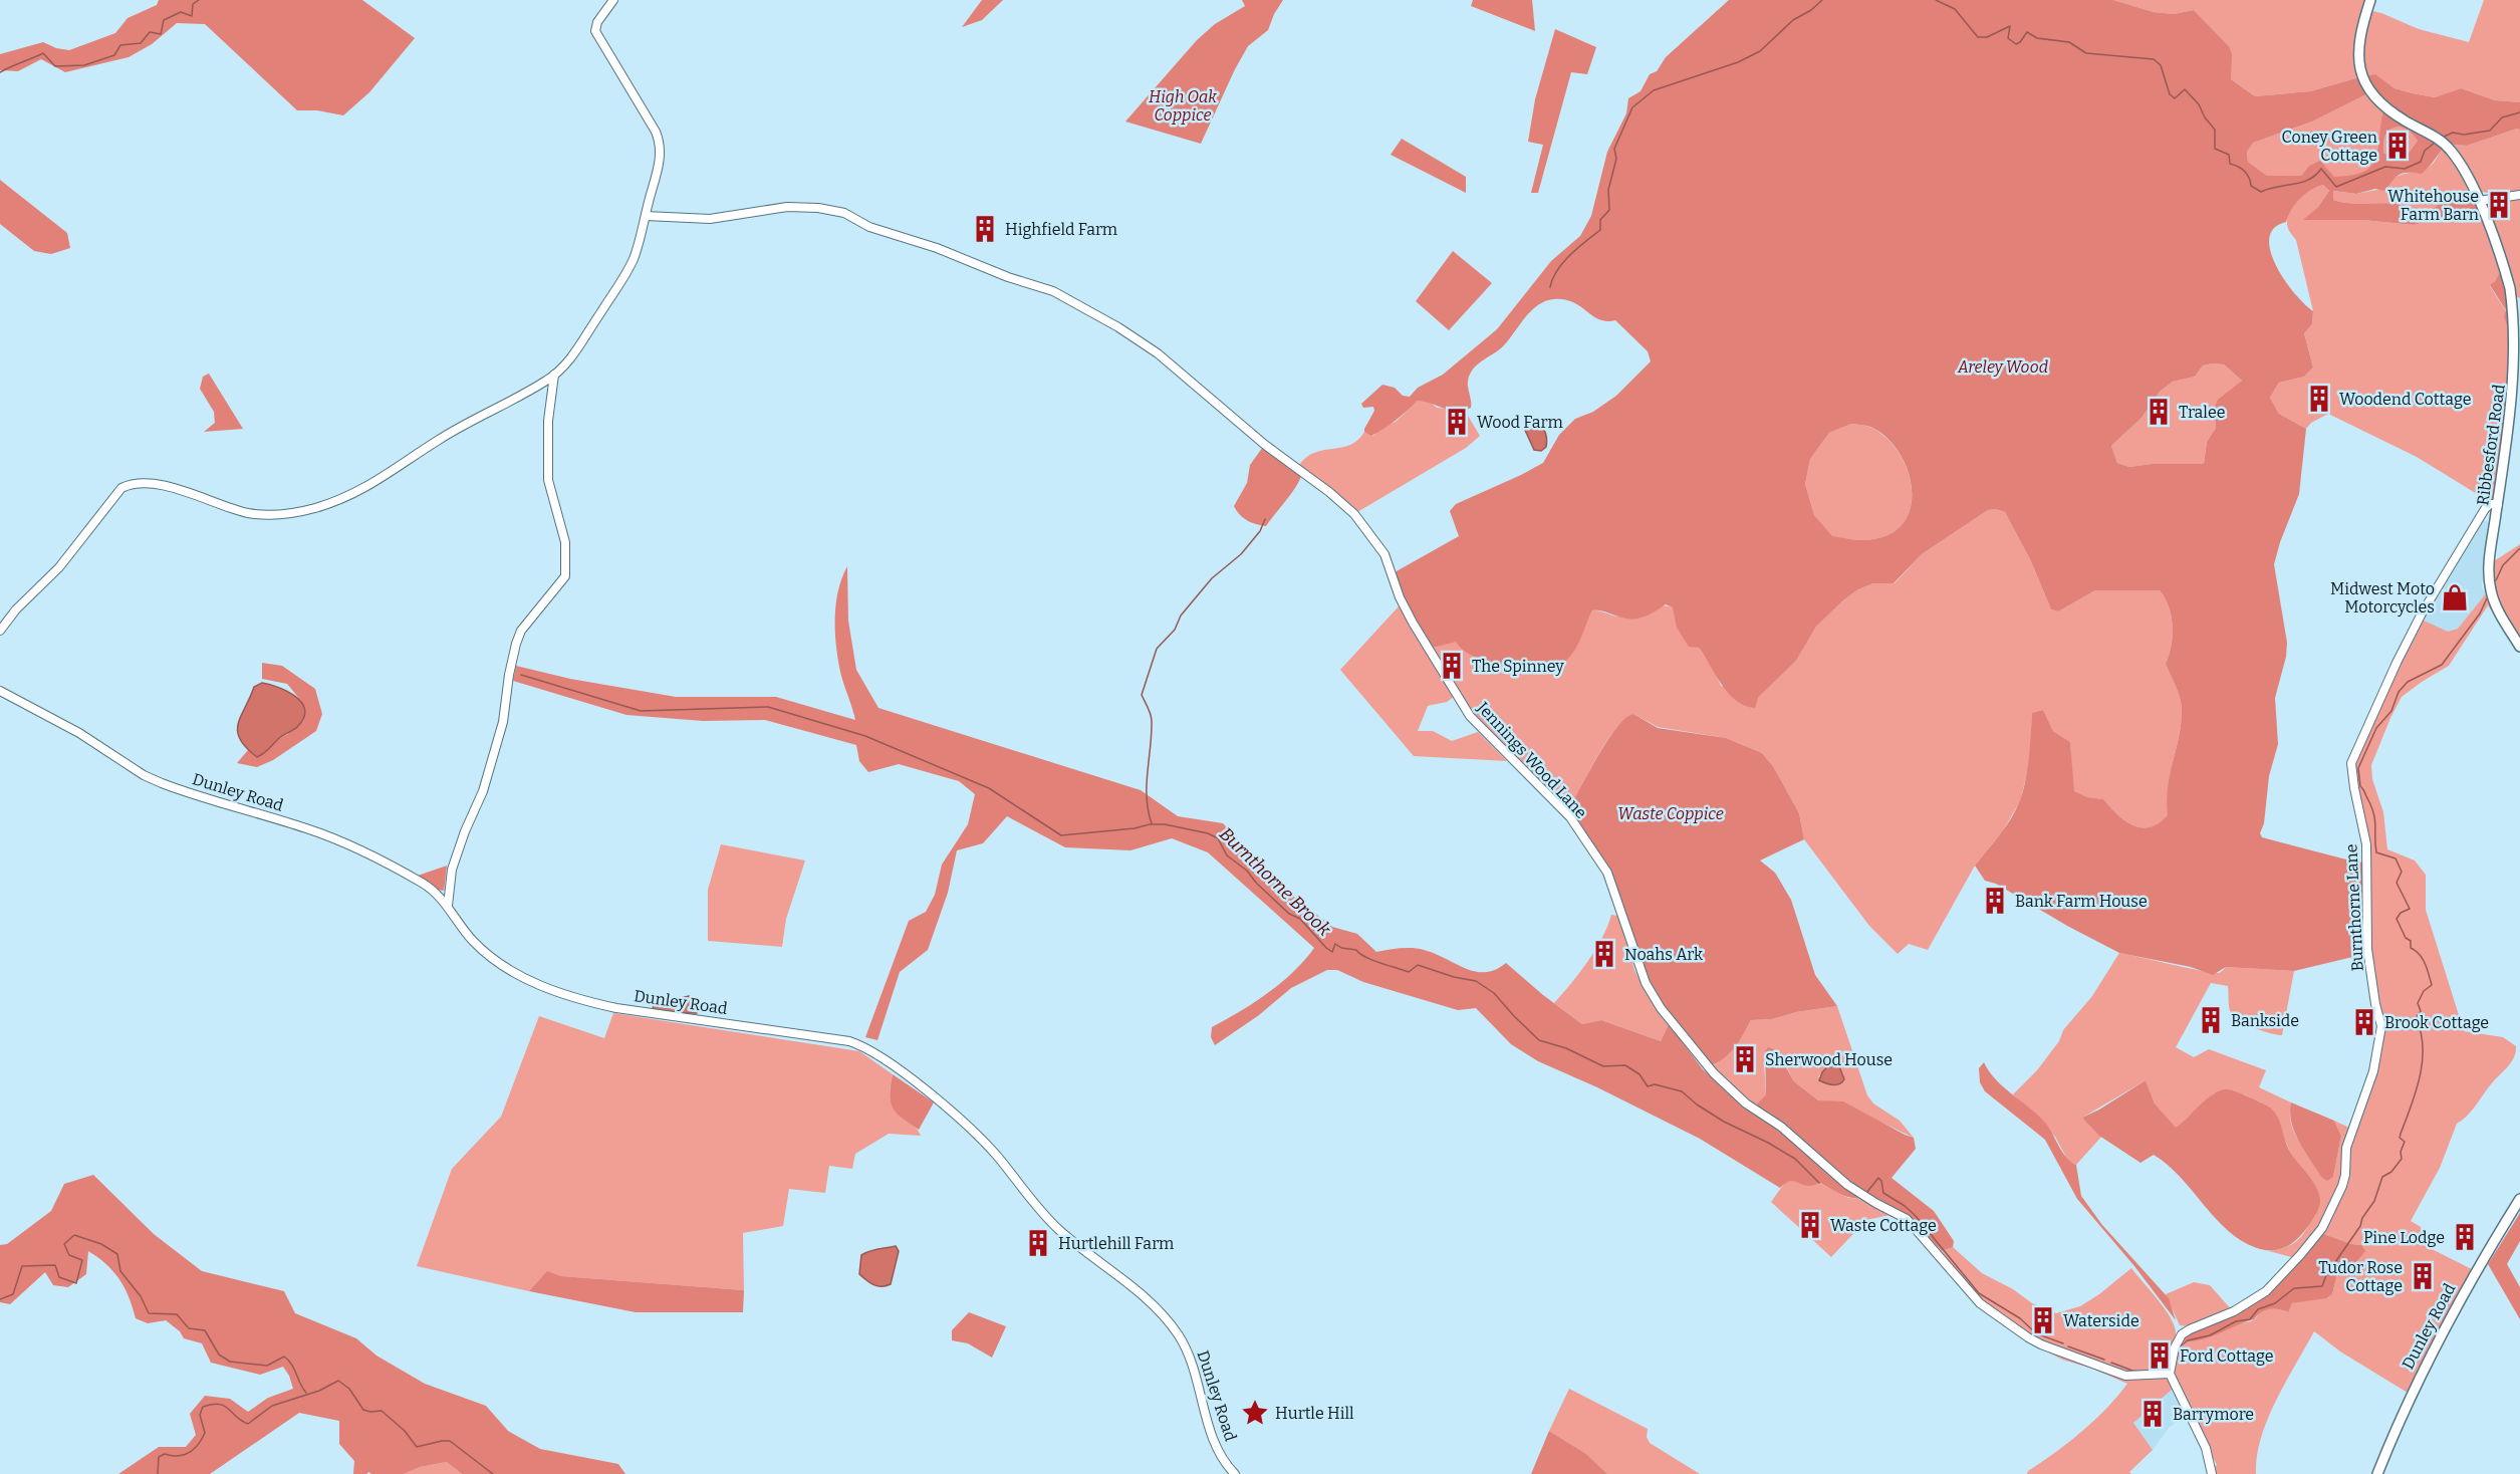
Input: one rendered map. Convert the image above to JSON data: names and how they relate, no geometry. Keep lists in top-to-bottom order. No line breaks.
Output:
{"streets":{"main road":["Ribbesford Road","Dunley Road"],"street":["Jennings Wood Lane","Burnthorne Lane"]},"crossings":[["Ribbesford Road","Burnthorne Lane"],["Jennings Wood Lane","Burnthorne Lane"]],"water":["Burnthorne Brook"],"parks":["High Oak Coppice","Areley Wood","Waste Coppice"],"places":{"building":["Coney Green Cottage","Whitehouse Farm Barn","Highfield Farm","Woodend Cottage","Tralee","Wood Farm","The Spinney","Bank Farm House","Noahs Ark","Bankside","Brook Cottage","Sherwood House","Waste Cottage","Pine Lodge","Hurtlehill Farm","Tudor Rose Cottage","Waterside","Ford Cottage","Barrymore"],"shop":["Midwest Moto Motorcycles"],"place":["Hurtle Hill"]}}
